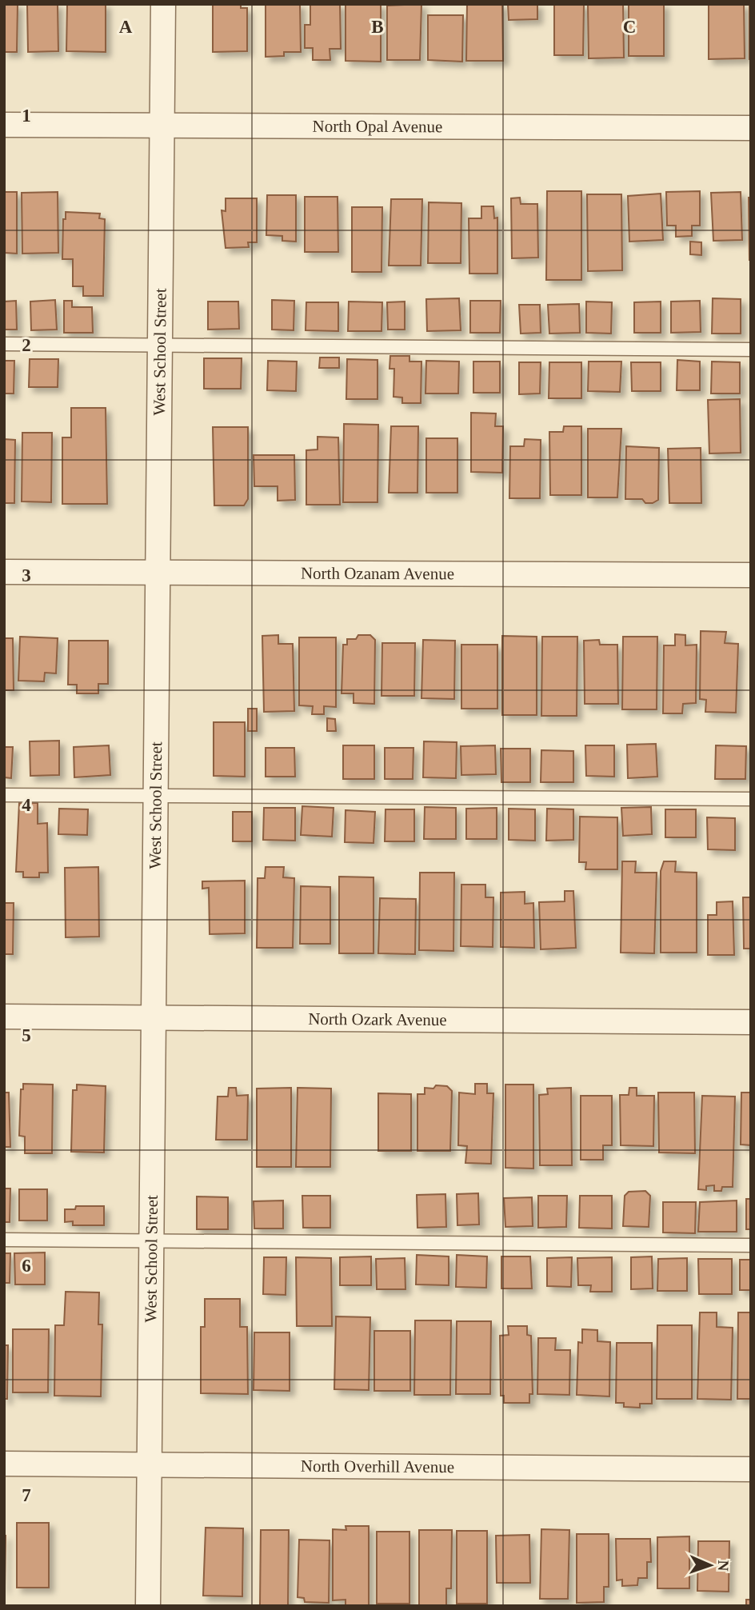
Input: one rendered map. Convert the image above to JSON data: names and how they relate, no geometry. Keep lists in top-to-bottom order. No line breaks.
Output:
{"streets":{"street":["North Opal Avenue","West School Street","North Ozanam Avenue","North Ozark Avenue","North Overhill Avenue"]},"crossings":[["North Opal Avenue","West School Street"],["West School Street","North Ozanam Avenue"],["West School Street","North Ozark Avenue"],["West School Street","North Overhill Avenue"]],"north":"right","grid":{"columns":["A","B","C"],"rows":["1","2","3","4","5","6","7"]}}
